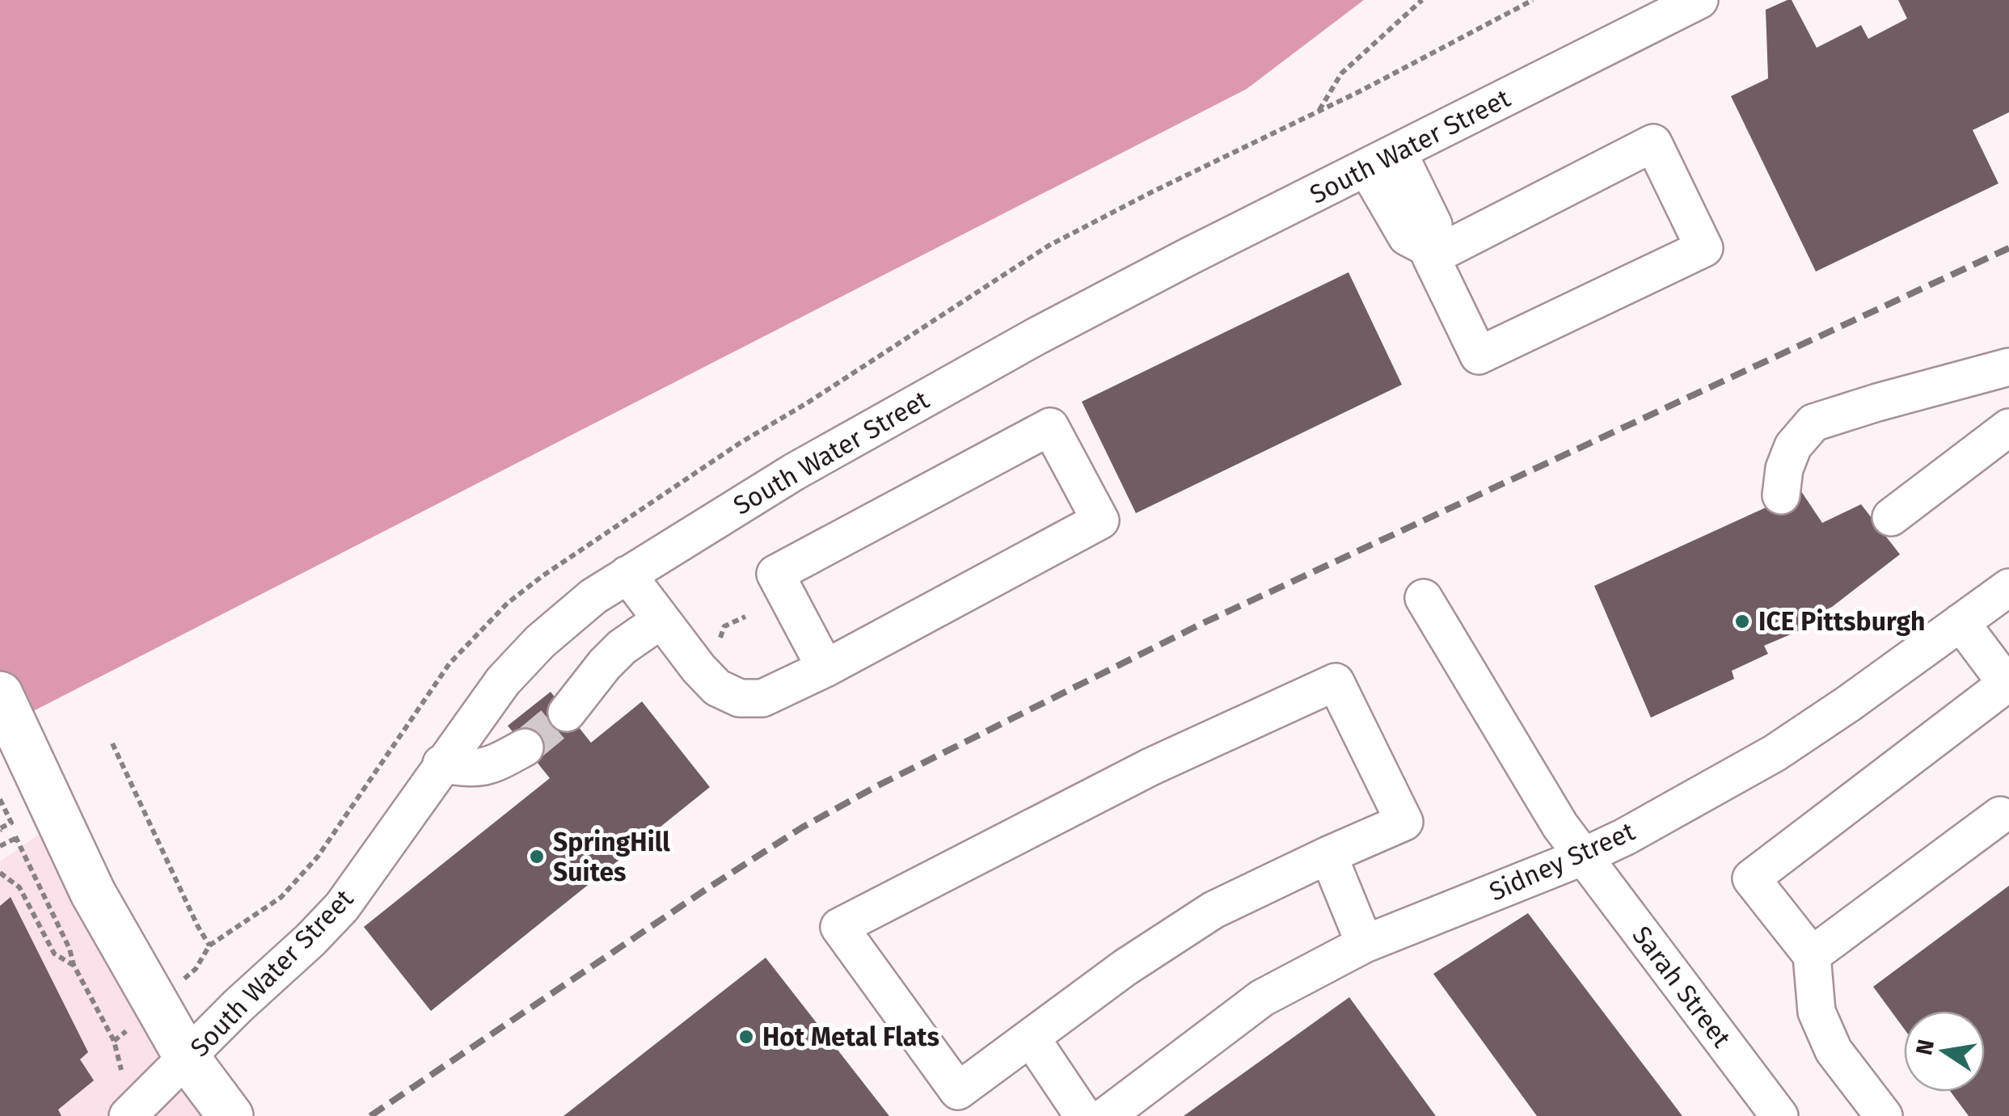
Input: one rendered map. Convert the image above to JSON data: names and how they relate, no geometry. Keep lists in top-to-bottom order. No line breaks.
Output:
{"streets":{"street":["South Water Street","Sidney Street","Sarah Street"]},"crossings":[["Sidney Street","Sarah Street"]],"places":["ICE Pittsburgh","SpringHill Suites","Hot Metal Flats"],"north":"left"}
